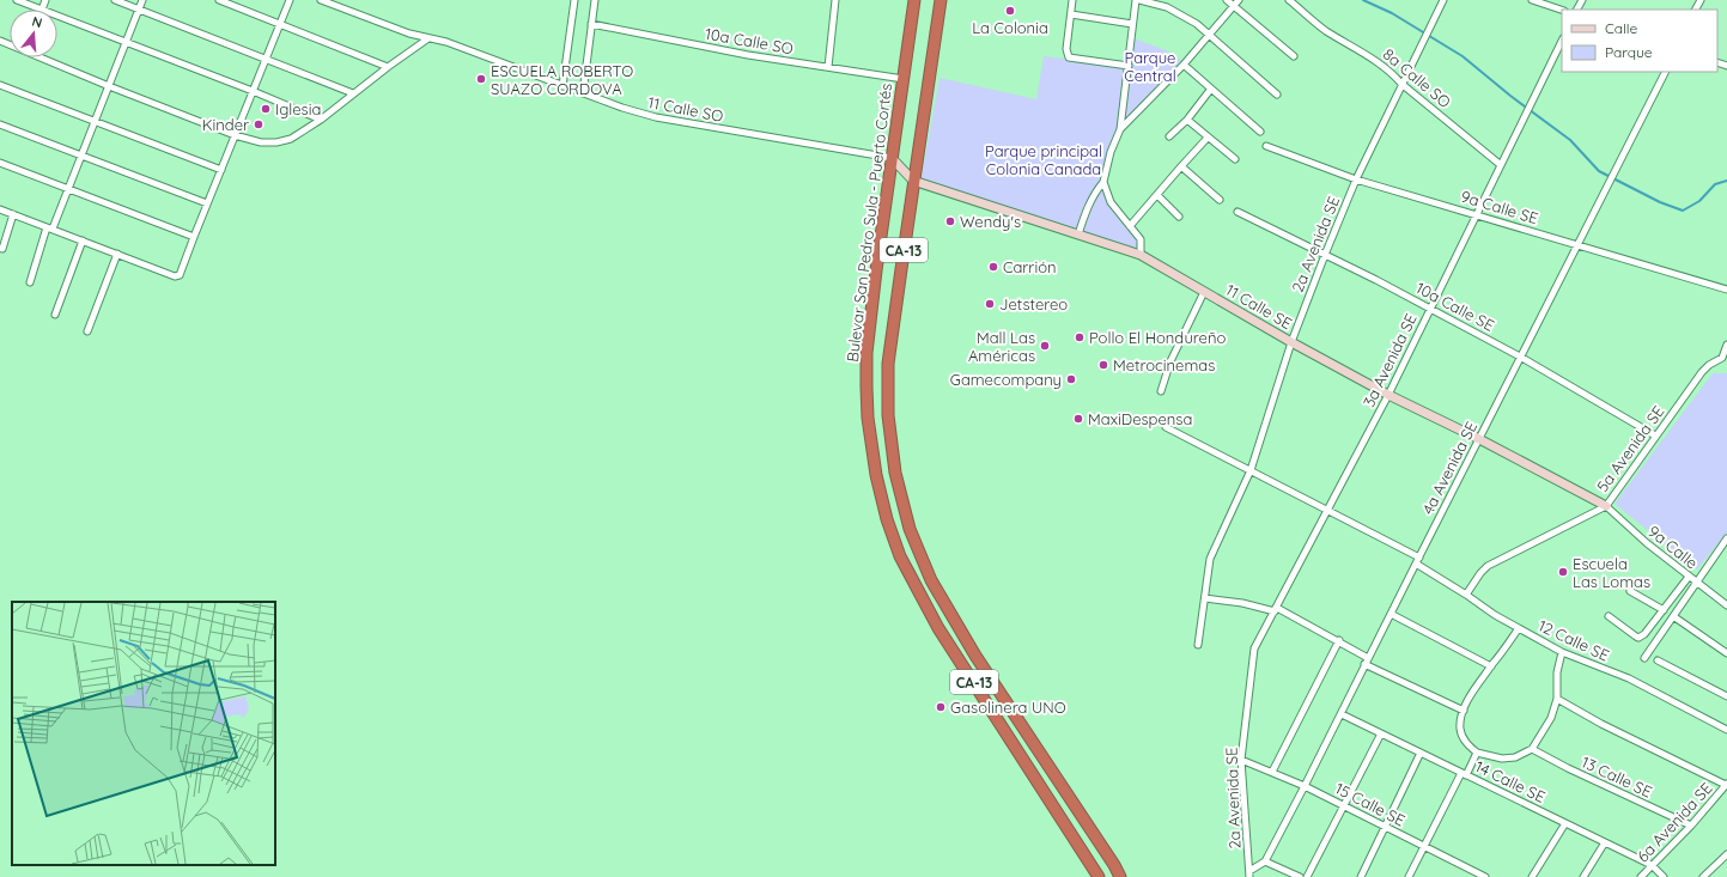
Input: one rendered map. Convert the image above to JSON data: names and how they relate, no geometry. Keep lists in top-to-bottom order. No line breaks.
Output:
{"streets":{"highway":["Bulevar San Pedro Sula - Puerto Cortés","CA-13"],"street":["10a Calle SO","8a Calle SO","11 Calle SO","9a Calle SE","2a Avenida SE","11 Calle SE","10a Calle SE","3a Avenida SE","5a Avenida SE","4a Avenida SE","9a Calle","12 Calle SE","13 Calle SE","14 Calle SE","15 Calle SE","6a Avenida SE"]},"crossings":[["10a Calle SO","Bulevar San Pedro Sula - Puerto Cortés"],["8a Calle SO","2a Avenida SE"],["8a Calle SO","3a Avenida SE"],["11 Calle SO","Bulevar San Pedro Sula - Puerto Cortés"],["11 Calle SO","11 Calle SE"],["9a Calle SE","2a Avenida SE"],["9a Calle SE","3a Avenida SE"],["9a Calle SE","4a Avenida SE"],["Bulevar San Pedro Sula - Puerto Cortés","11 Calle SE"],["2a Avenida SE","11 Calle SE"],["2a Avenida SE","10a Calle SE"],["2a Avenida SE","3a Avenida SE"],["2a Avenida SE","15 Calle SE"],["CA-13","11 Calle SE"],["11 Calle SE","3a Avenida SE"],["11 Calle SE","5a Avenida SE"],["11 Calle SE","4a Avenida SE"],["11 Calle SE","9a Calle"],["10a Calle SE","3a Avenida SE"],["10a Calle SE","5a Avenida SE"],["10a Calle SE","4a Avenida SE"],["5a Avenida SE","9a Calle"],["5a Avenida SE","12 Calle SE"],["4a Avenida SE","12 Calle SE"],["4a Avenida SE","14 Calle SE"],["4a Avenida SE","15 Calle SE"],["13 Calle SE","6a Avenida SE"],["14 Calle SE","6a Avenida SE"]],"parks":["Parque Central","Parque principal Colonia Canada"],"places":["La Colonia","ESCUELA ROBERTO SUAZO CORDOVA","Iglesia","Kinder","Wendy's","Carrión","Jetstereo","Pollo El Hondureño","Mall Las Américas","Metrocinemas","Gamecompany","MaxiDespensa","Escuela Las Lomas","Gasolinera UNO"],"legend":["Calle","Parque"],"north":"top"}
